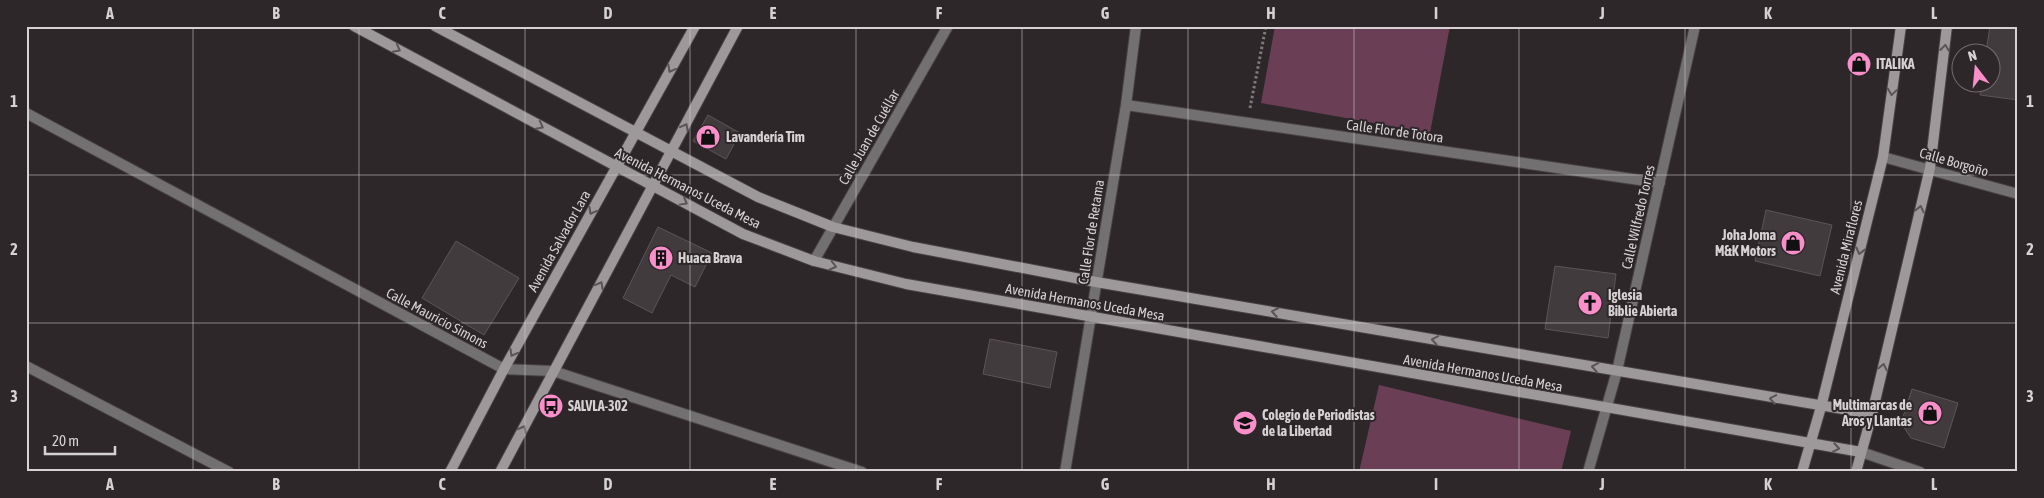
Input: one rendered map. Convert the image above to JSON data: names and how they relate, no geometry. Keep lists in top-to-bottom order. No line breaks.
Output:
{"streets":{"street":["Calle Flor de Totora","Calle Juan de Cuéllar","Calle Borgoño","Avenida Hermanos Uceda Mesa","Calle Wilfredo Torres","Calle Flor de Retama","Avenida Salvador Lara","Avenida Miraflores","Calle Mauricio Simons"]},"crossings":[["Calle Flor de Totora","Calle Wilfredo Torres"],["Calle Flor de Totora","Calle Flor de Retama"],["Calle Juan de Cuéllar","Avenida Hermanos Uceda Mesa"],["Calle Borgoño","Avenida Miraflores"],["Avenida Hermanos Uceda Mesa","Calle Wilfredo Torres"],["Avenida Hermanos Uceda Mesa","Calle Flor de Retama"],["Avenida Hermanos Uceda Mesa","Avenida Salvador Lara"],["Avenida Hermanos Uceda Mesa","Avenida Miraflores"],["Avenida Salvador Lara","Calle Mauricio Simons"]],"places":{"shop":["ITALIKA","Lavandería Tim","Joha Joma M&K Motors","Multimarcas de Aros y Llantas"],"building":["Huaca Brava"],"church":["Iglesia Biblie Abierta"],"bus stop":["SALVLA-302"],"school or university":["Colegio de Periodistas de la Libertad"]},"scale_bar":"20 m","north":"top","grid":{"columns":["A","B","C","D","E","F","G","H","I","J","K","L"],"rows":["1","2","3"]}}
